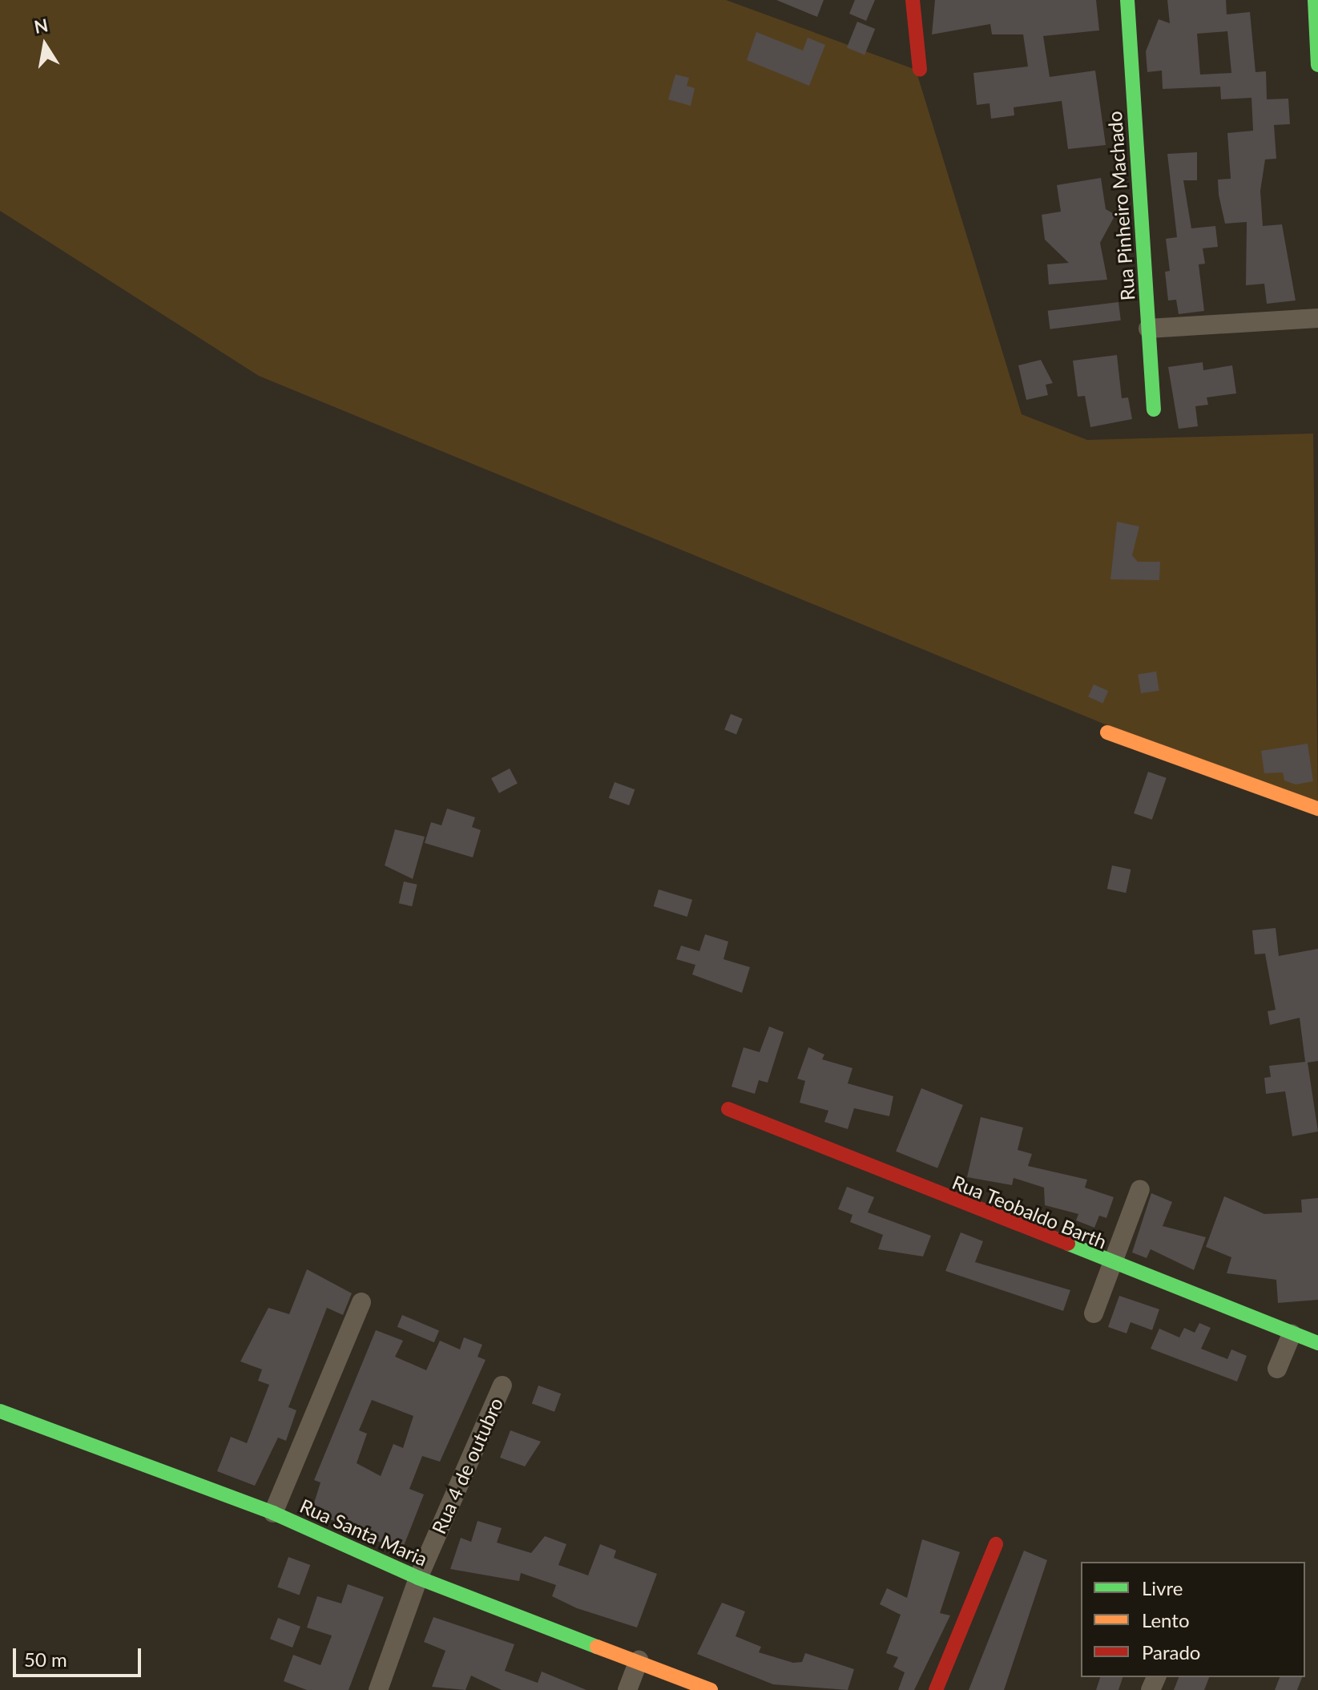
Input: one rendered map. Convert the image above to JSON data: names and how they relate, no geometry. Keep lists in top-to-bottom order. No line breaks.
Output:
{"streets":{"street":["Rua Pinheiro Machado","Rua Teobaldo Barth","Rua 4 de outubro","Rua Santa Maria"]},"crossings":[["Rua 4 de outubro","Rua Santa Maria"]],"legend":["Livre","Lento","Parado"],"scale_bar":"50 m","north":"top"}
